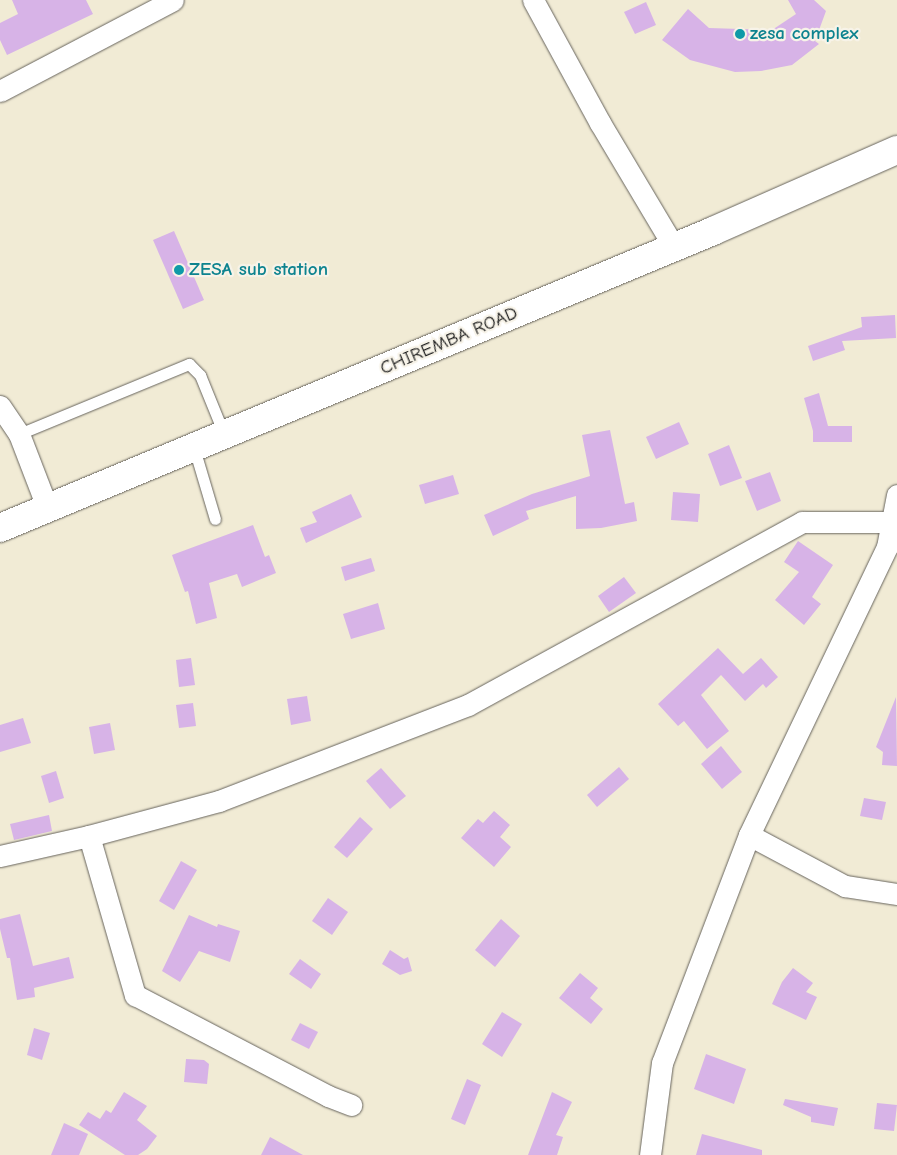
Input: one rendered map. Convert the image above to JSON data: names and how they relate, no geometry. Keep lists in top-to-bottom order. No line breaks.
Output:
{"streets":{"main road":["CHIREMBA ROAD"]},"places":["zesa complex","ZESA sub station"]}
